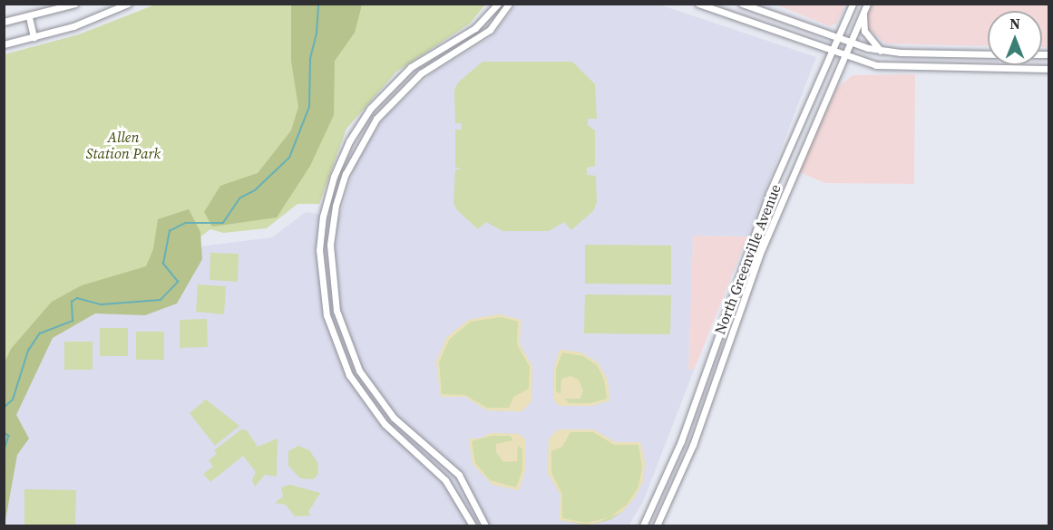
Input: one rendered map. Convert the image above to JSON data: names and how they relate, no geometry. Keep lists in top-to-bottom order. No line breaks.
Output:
{"streets":{"main road":["North Greenville Avenue"]},"parks":["Allen Station Park"],"north":"top"}
